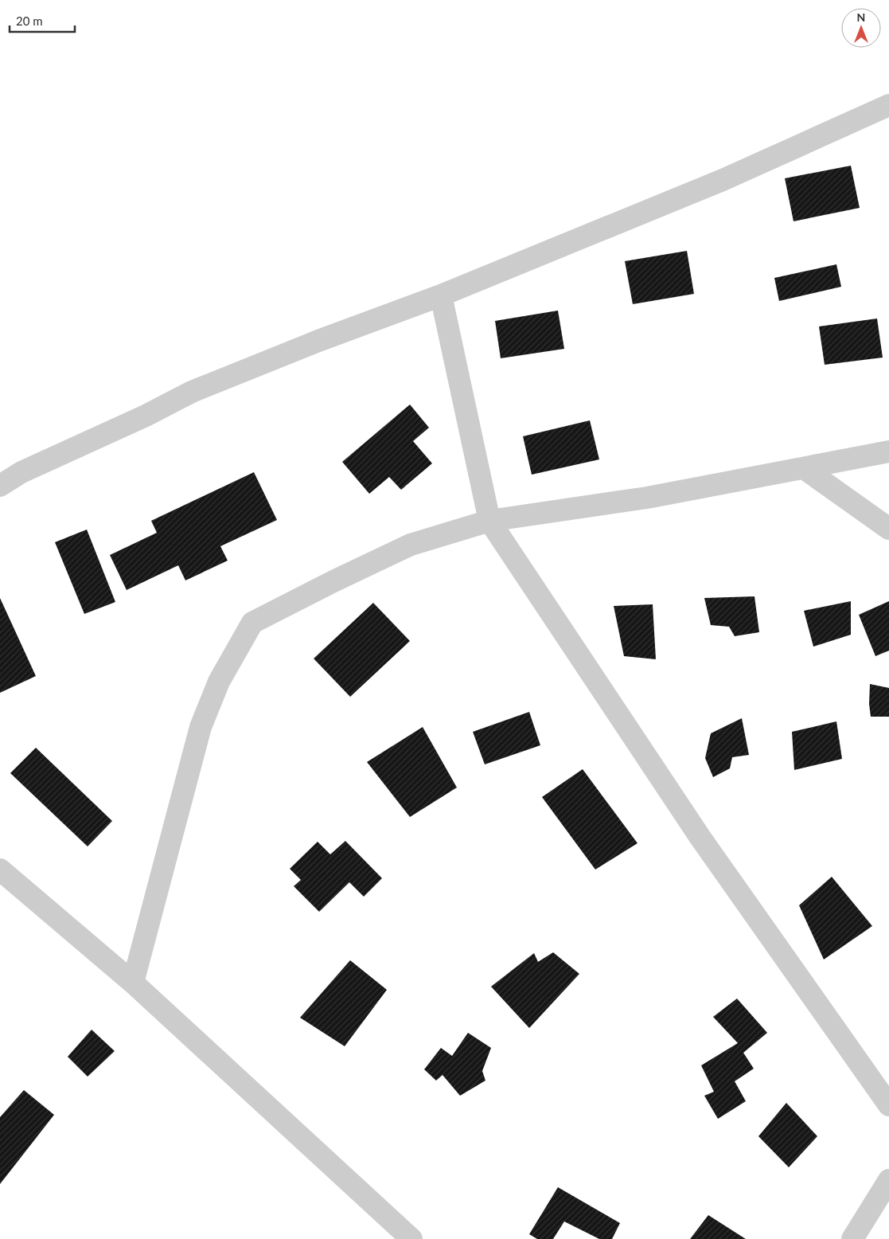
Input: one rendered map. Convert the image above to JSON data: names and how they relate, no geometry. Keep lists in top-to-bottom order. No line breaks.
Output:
{"scale_bar":"20 m","north":"top"}
